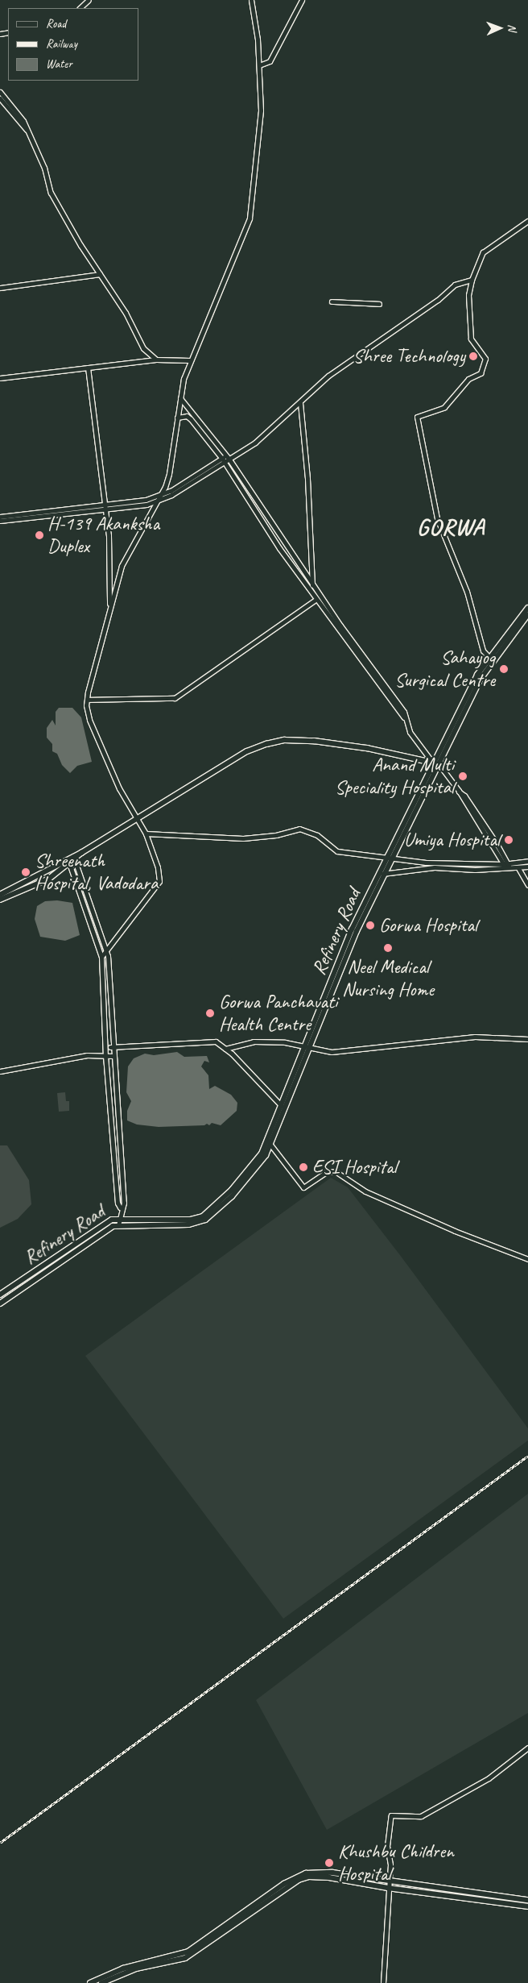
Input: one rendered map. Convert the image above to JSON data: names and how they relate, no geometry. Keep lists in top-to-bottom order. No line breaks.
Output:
{"streets":{"main road":["Refinery Road"]},"districts":["GORWA"],"places":["Shree Technology","H-139 Akanksha Duplex","Sahayog Surgical Centre","Anand Multi Speciality Hospital","Umiya Hospital","Shreenath Hospital, Vadodara","Gorwa Hospital","Neel Medical Nursing Home","Gorwa Panchavati Health Centre","ESI Hospital","Khushbu Children Hospital"],"legend":["Road","Railway","Water"],"north":"right"}
